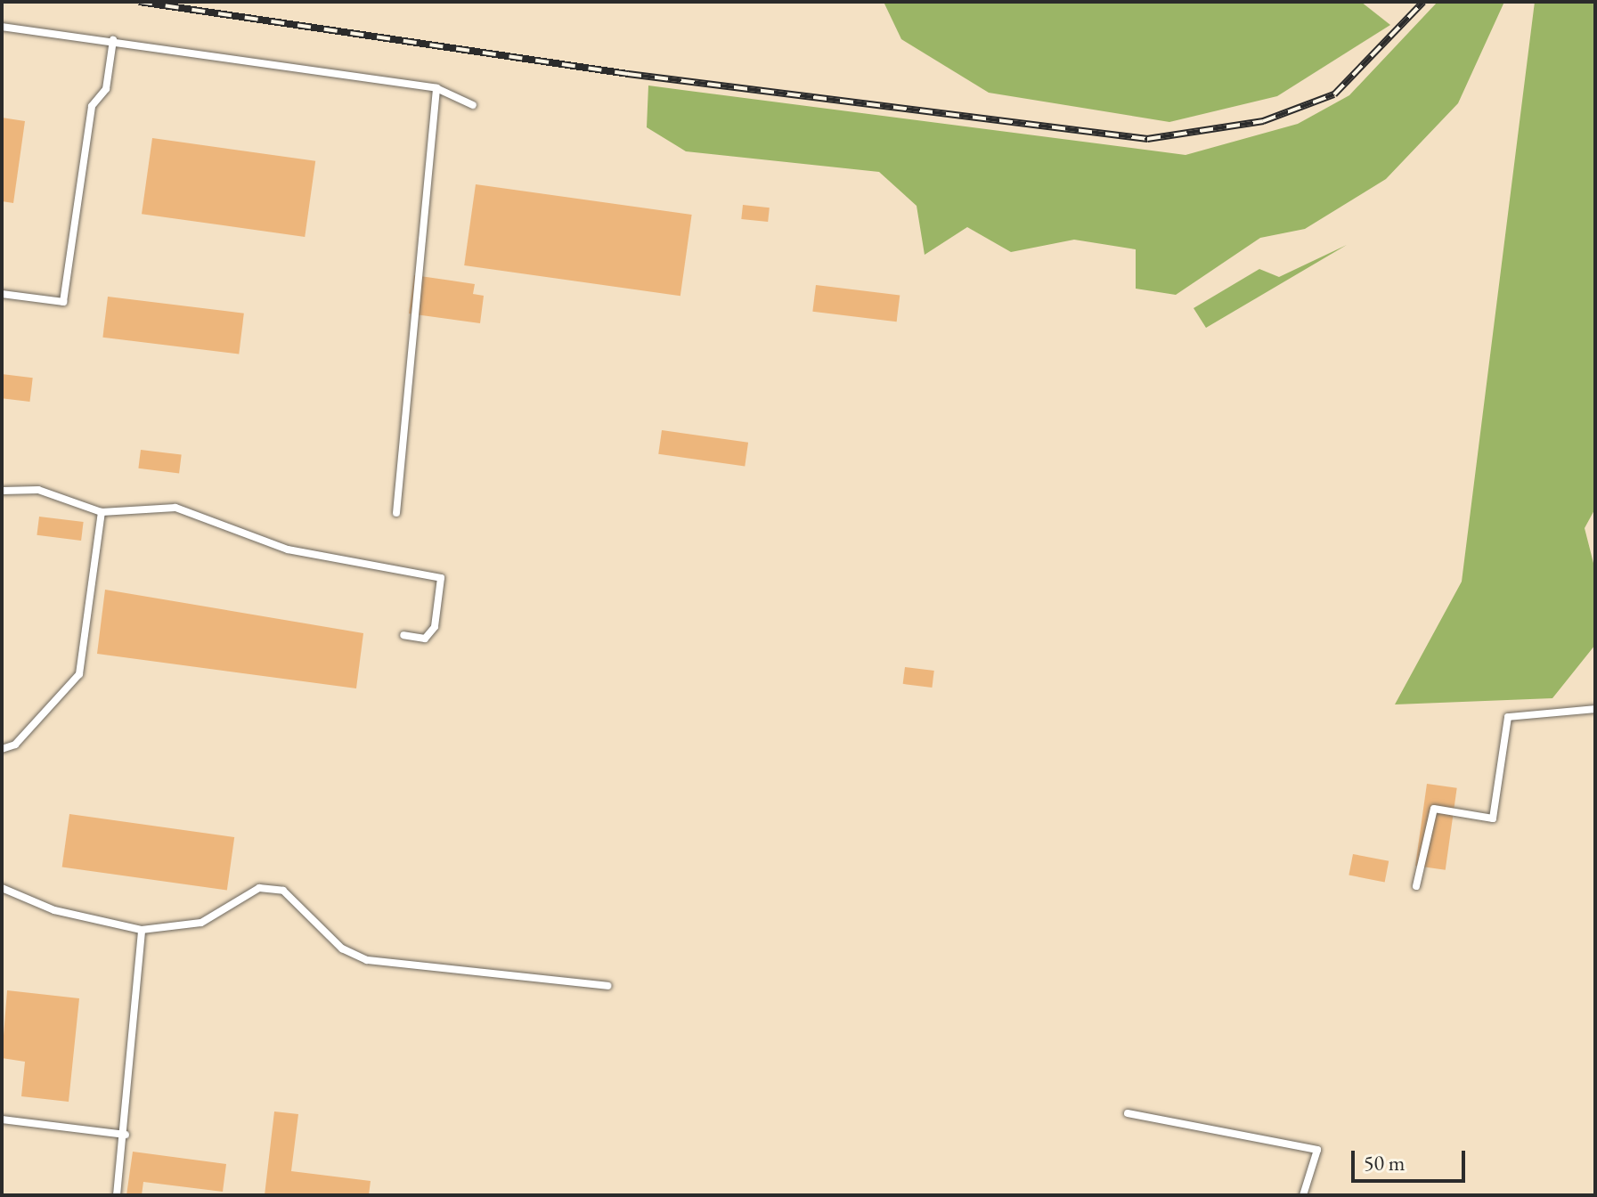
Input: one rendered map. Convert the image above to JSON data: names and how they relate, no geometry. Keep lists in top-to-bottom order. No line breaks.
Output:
{"scale_bar":"50 m"}
